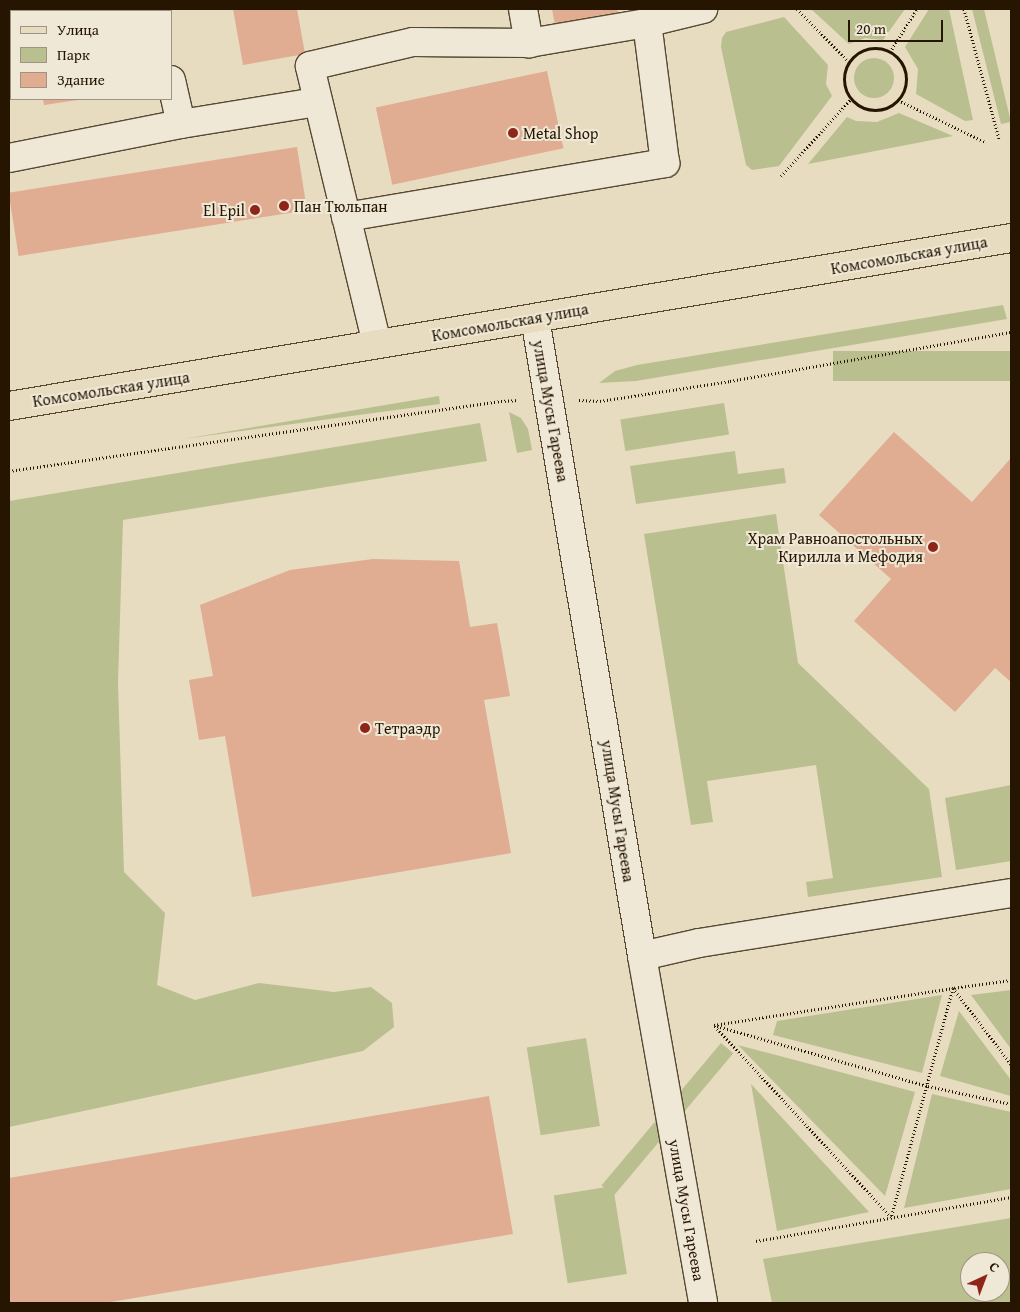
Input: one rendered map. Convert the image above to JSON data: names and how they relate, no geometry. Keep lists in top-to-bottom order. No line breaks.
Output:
{"streets":{"main road":["Комсомольская улица"],"street":["улица Мусы Гареева"]},"crossings":[["Комсомольская улица","улица Мусы Гареева"]],"places":["Metal Shop","Пан Тюльпан","El Epil","Храм Равноапостольных Кирилла и Мефодия","Тетраэдр"],"legend":["Улица","Парк","Здание"],"scale_bar":"20 m","north":"top right"}
